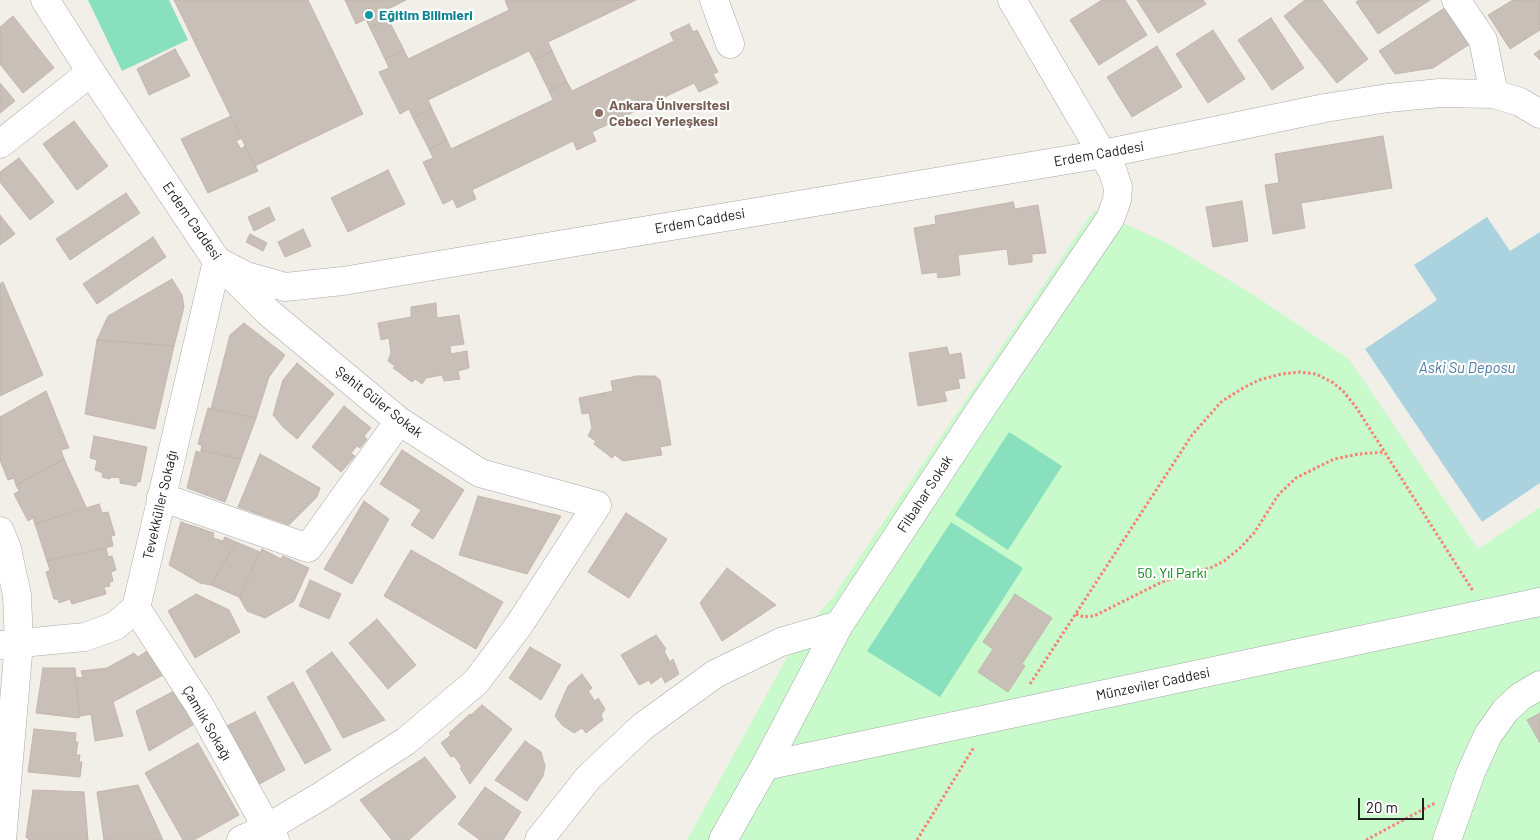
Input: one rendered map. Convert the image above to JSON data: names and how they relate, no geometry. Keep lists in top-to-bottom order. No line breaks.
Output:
{"streets":{"street":["Erdem Caddesi","Şehit Güler Sokak","Filbahar Sokak","Tevekküller Sokağı","Münzeviler Caddesi","Çamlık Sokağı"]},"crossings":[["Erdem Caddesi","Şehit Güler Sokak"],["Erdem Caddesi","Filbahar Sokak"],["Erdem Caddesi","Tevekküller Sokağı"],["Şehit Güler Sokak","Tevekküller Sokağı"],["Şehit Güler Sokak","Çamlık Sokağı"],["Filbahar Sokak","Münzeviler Caddesi"],["Tevekküller Sokağı","Çamlık Sokağı"]],"water":["Aski Su Deposu"],"parks":["50. Yıl Parkı"],"places":["Eğitim Bilimleri","Ankara Üniversitesi Cebeci Yerleşkesi"],"scale_bar":"20 m"}
